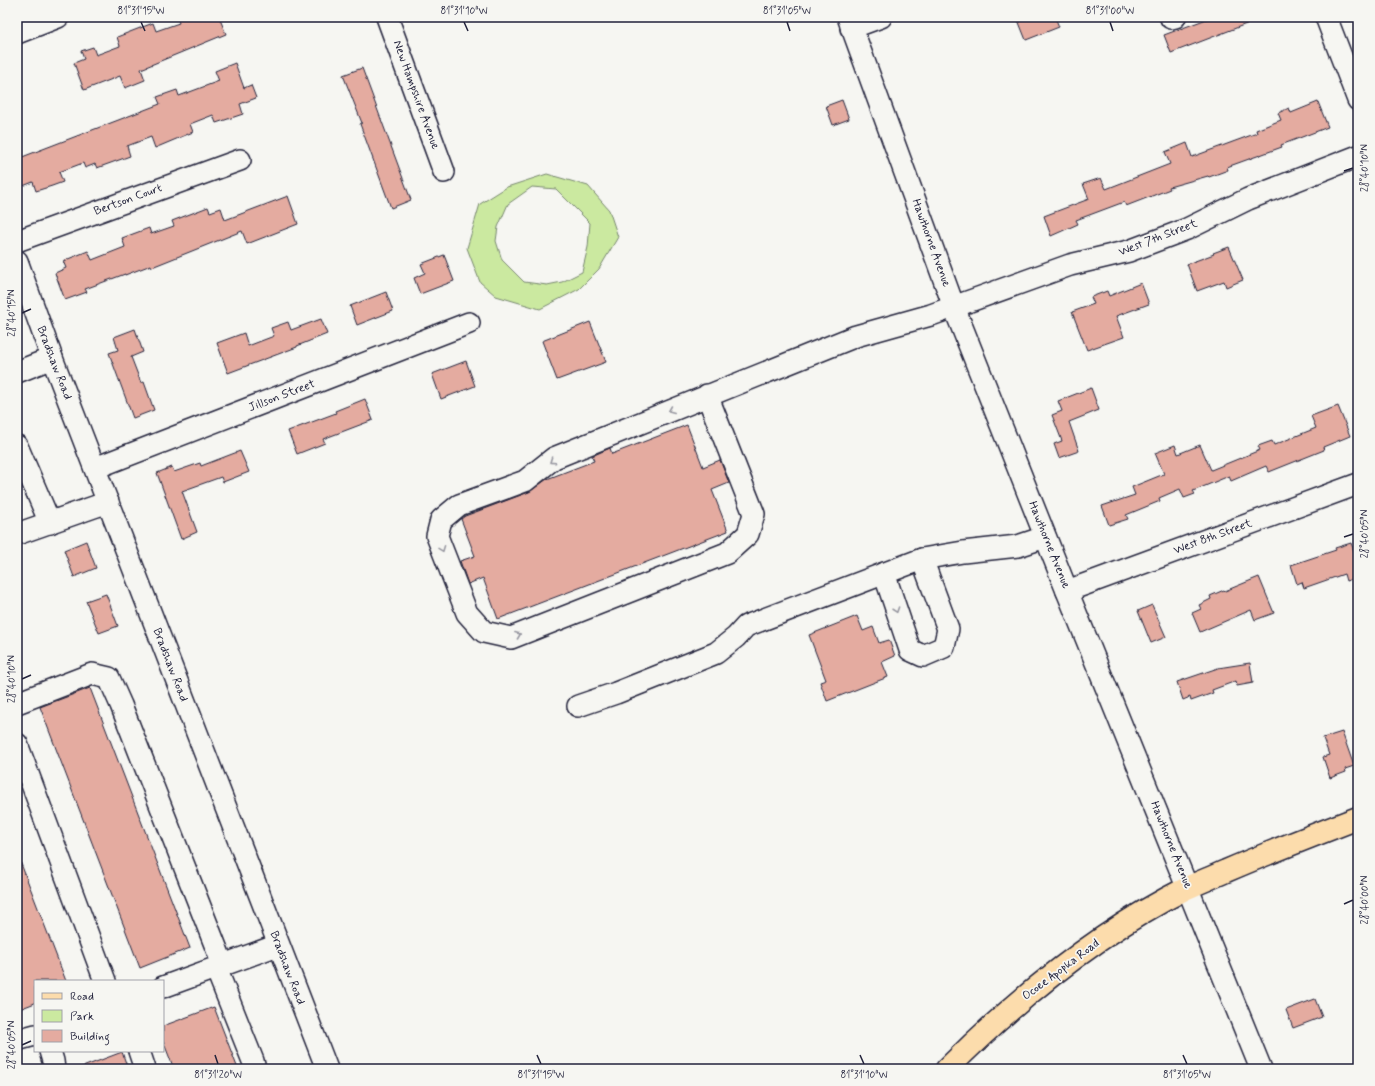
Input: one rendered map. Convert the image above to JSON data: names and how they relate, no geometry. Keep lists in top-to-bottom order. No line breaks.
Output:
{"streets":{"main road":["Ocoee Apopka Road"],"street":["New Hampshire Avenue","Bertson Court","West 7th Street","Hawthorne Avenue","Bradshaw Road","Jillson Street","West 8th Street"]},"crossings":[["West 7th Street","Hawthorne Avenue"],["Hawthorne Avenue","West 8th Street"],["Hawthorne Avenue","Ocoee Apopka Road"],["Bradshaw Road","Jillson Street"]],"legend":["Road","Park","Building"],"coordinates":["81°31'15\"W","81°31'10\"W","81°31'05\"W","81°31'00\"W","28°40'10\"N","28°40'15\"N","28°40'05\"N","28°40'00\"N","81°31'20\"W"]}
